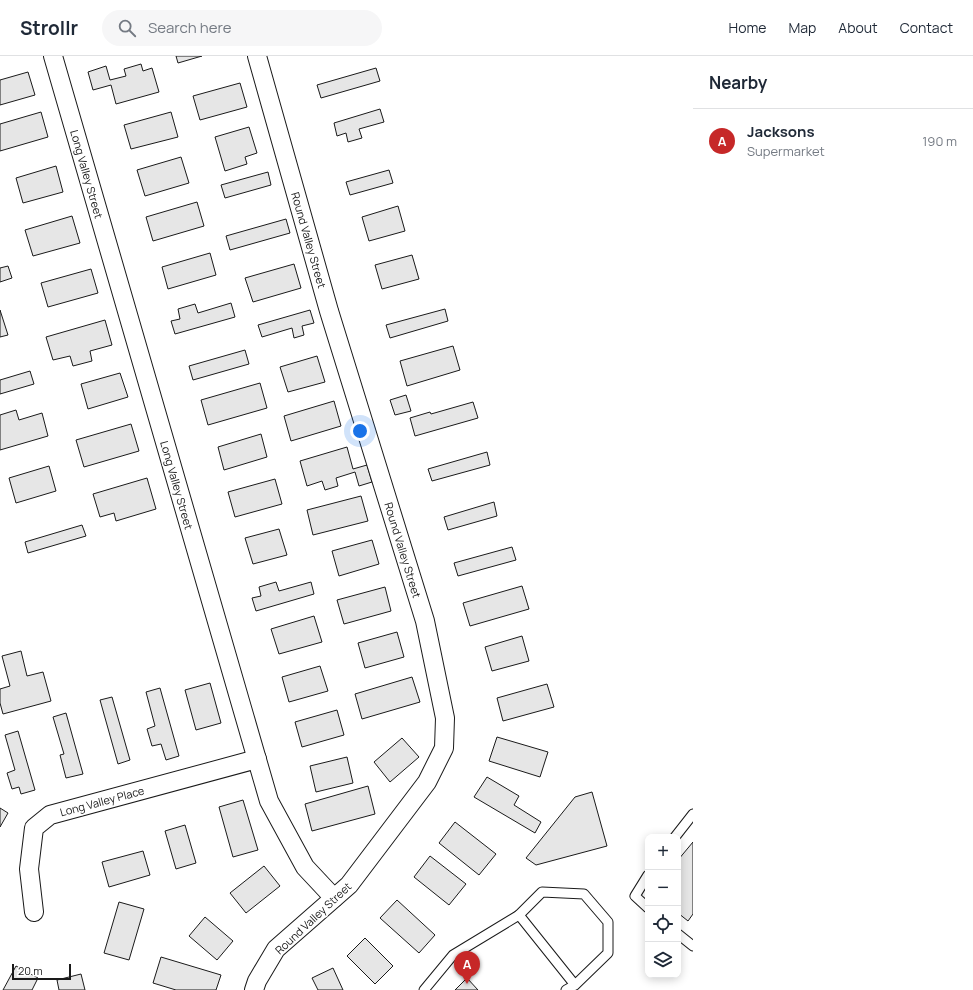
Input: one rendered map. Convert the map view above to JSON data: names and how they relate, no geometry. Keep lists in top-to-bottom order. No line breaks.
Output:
{"streets":{"street":["Long Valley Street","Round Valley Street","Long Valley Place"]},"crossings":[["Long Valley Street","Round Valley Street"],["Long Valley Street","Long Valley Place"]],"scale_bar":"20 m","page":{"header":"Strollr","search":"Search here","nav":["Home","Map","About","Contact"],"heading":"Nearby","list":[{"mark":"A","name":"Jacksons","note":"Supermarket","value":"190 m"}],"map_buttons":["+","−"],"pins":"A","scale":"20 m"}}
